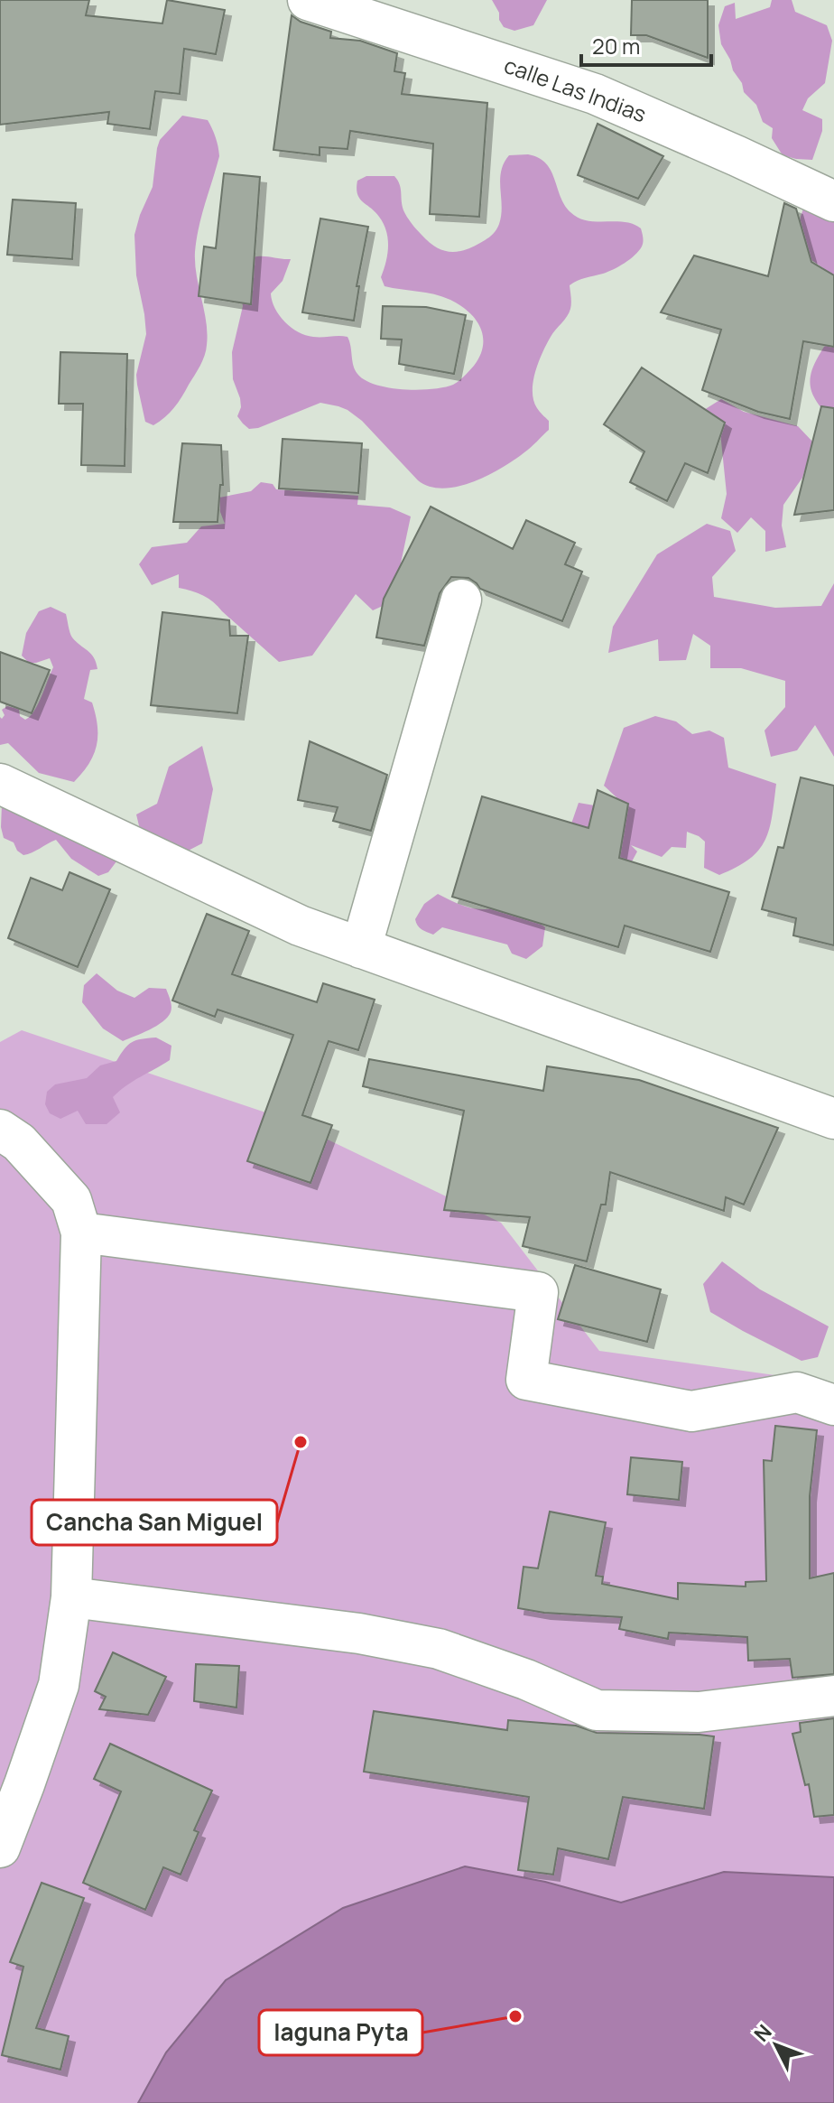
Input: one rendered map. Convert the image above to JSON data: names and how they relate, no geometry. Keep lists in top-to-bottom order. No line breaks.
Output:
{"streets":{"street":["calle Las Indias"]},"places":["Cancha San Miguel","laguna Pyta"],"scale_bar":"20 m","north":"top left"}
